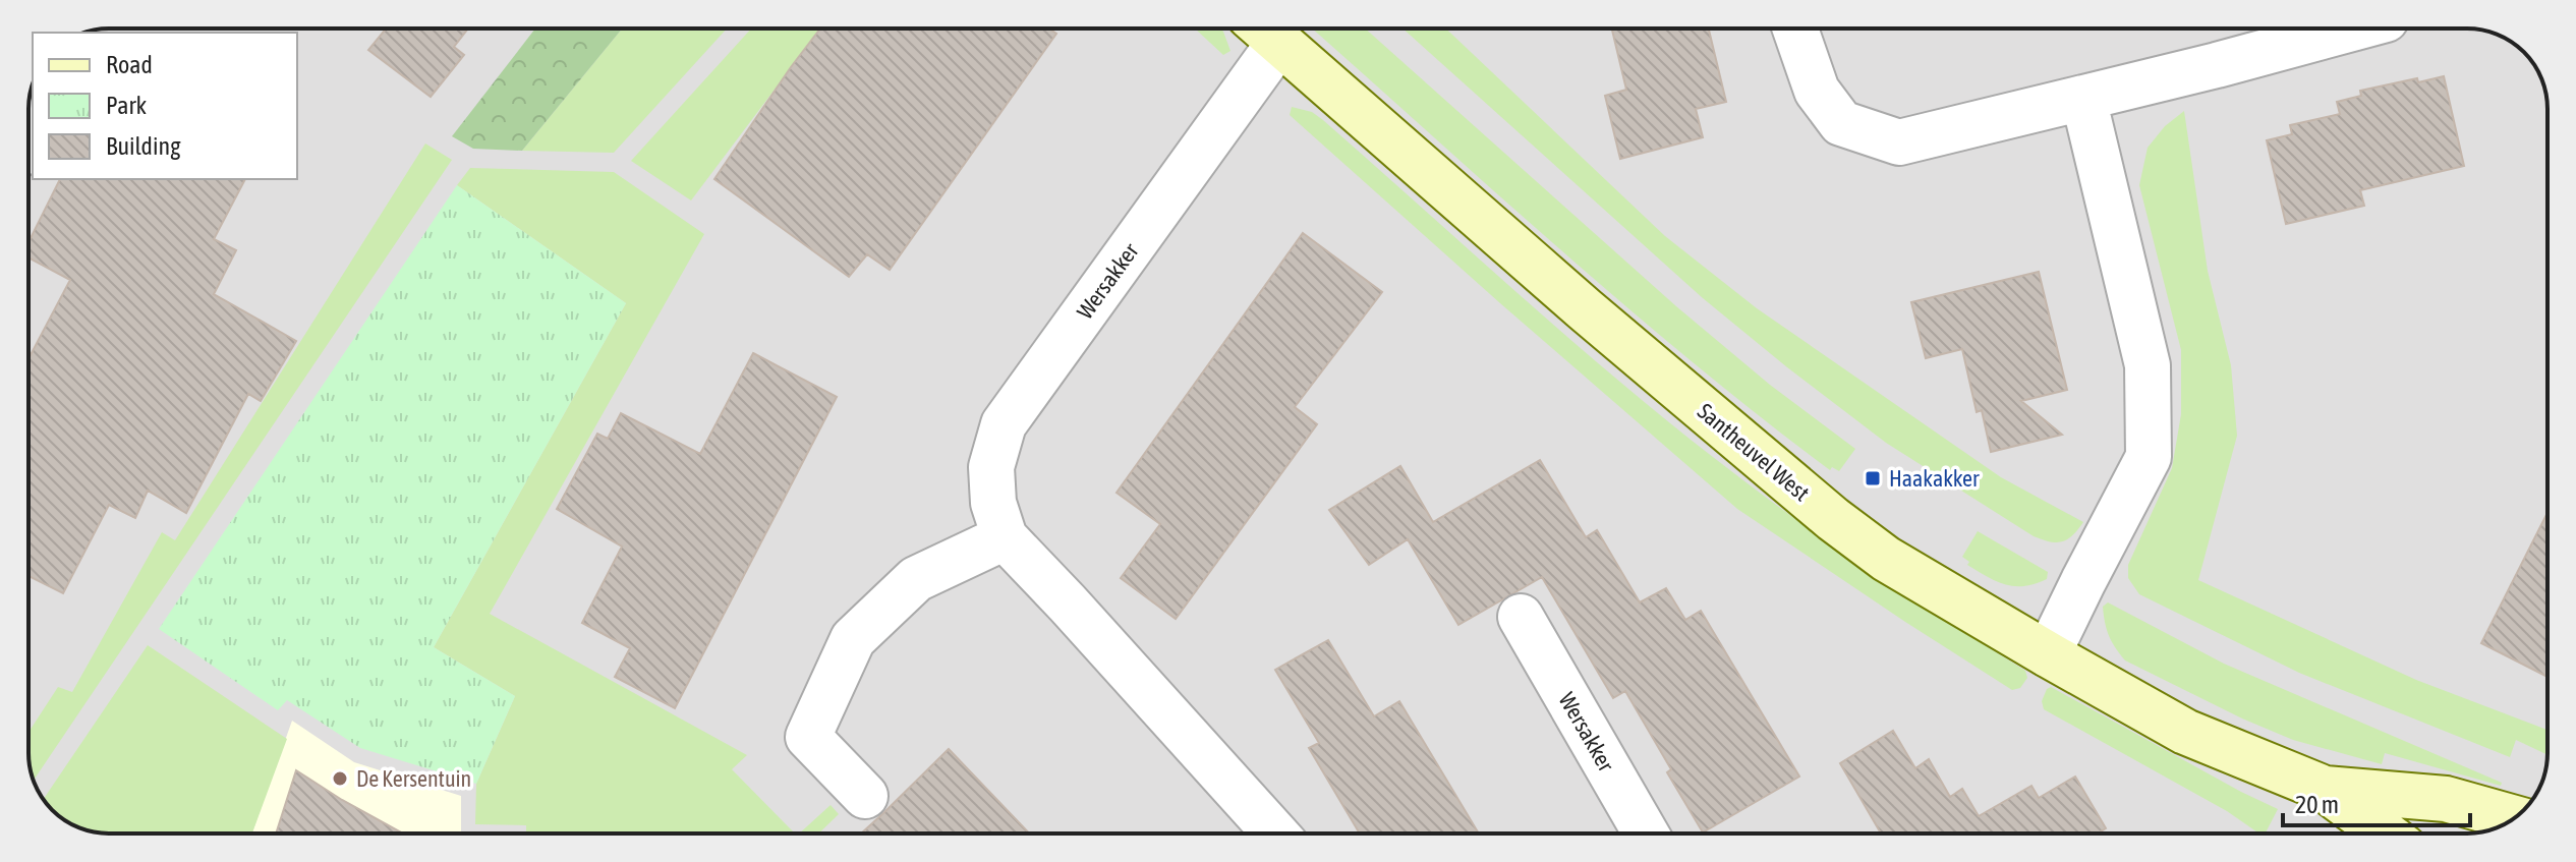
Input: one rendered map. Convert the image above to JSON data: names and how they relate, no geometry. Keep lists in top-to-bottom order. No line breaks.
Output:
{"streets":{"street":["Wersakker","Santheuvel West"]},"crossings":[["Wersakker","Santheuvel West"]],"places":{"transit":["Haakakker"],"other":["De Kersentuin"]},"legend":["Road","Park","Building"],"scale_bar":"20 m"}
